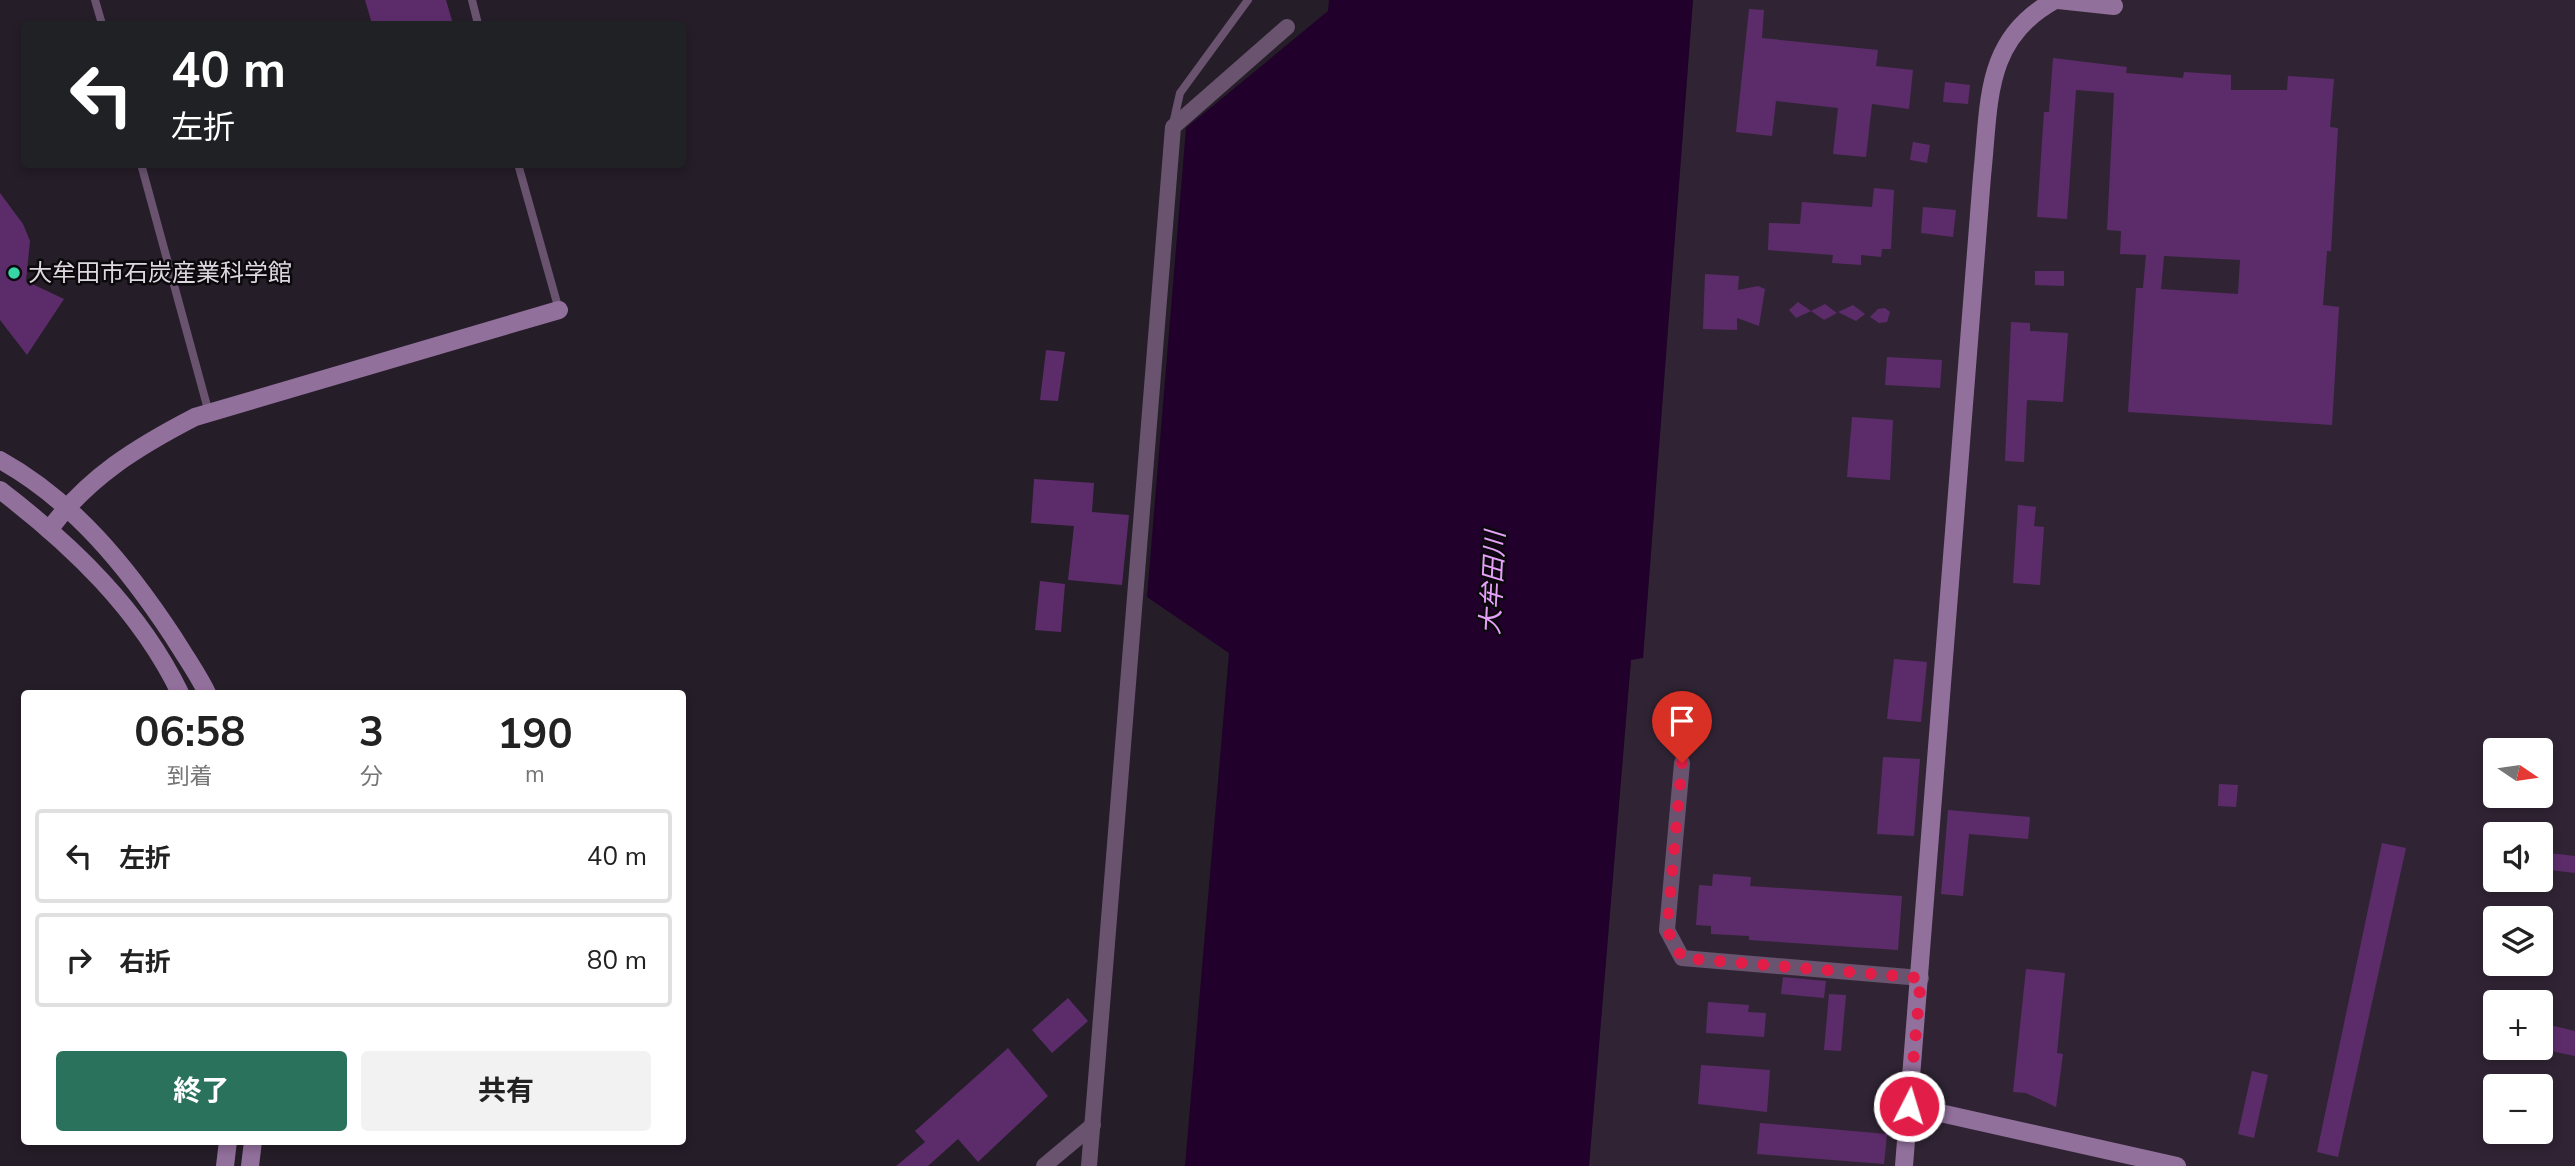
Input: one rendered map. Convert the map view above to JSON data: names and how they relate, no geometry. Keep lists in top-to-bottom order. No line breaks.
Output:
{"water":["大牟田川"],"places":["大牟田市石炭産業科学館"],"north":"right","page":{"turn":["40 m","左折"],"eta":["06:58","到着","3","分","190","m"],"map_buttons":["+","−"],"list":[{"name":"左折","value":"40 m"},{"name":"右折","value":"80 m"}],"buttons":["終了","共有"]}}
